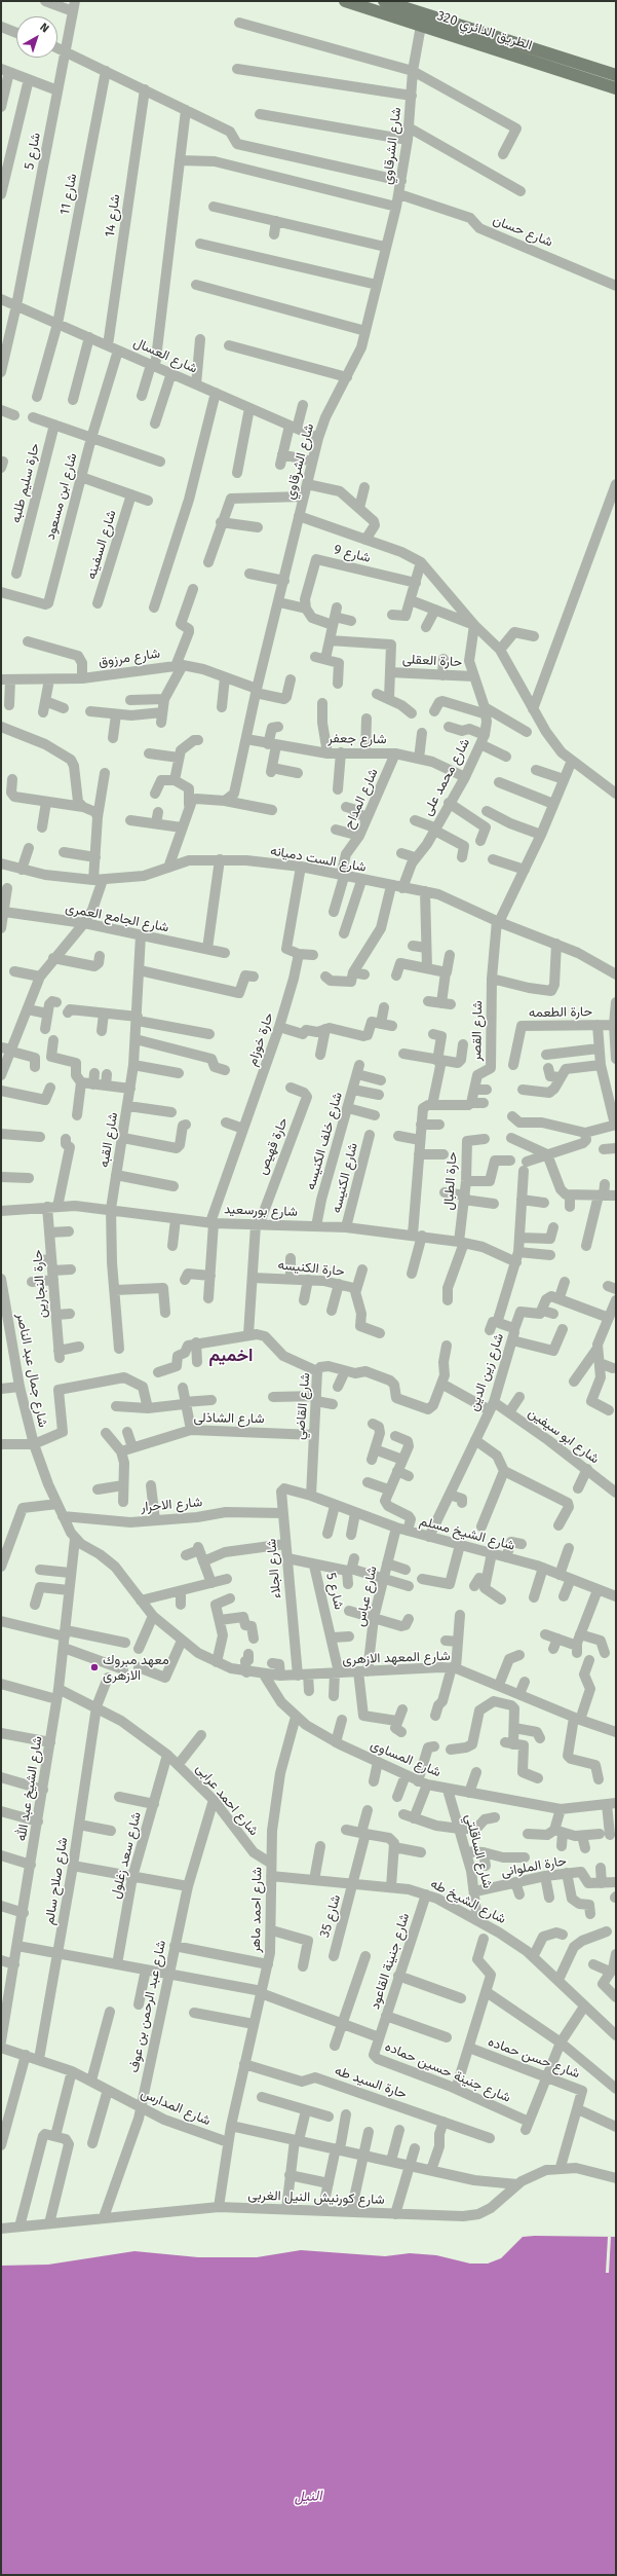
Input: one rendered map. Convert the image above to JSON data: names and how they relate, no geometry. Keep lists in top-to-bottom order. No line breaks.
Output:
{"streets":{"main road":["الطريق الدائري 320"],"street":["شارع الشرقاوي","شارع 5","شارع 11","شارع 14","شارع حسان","شارع العسال","حارة سليم طلبه","شارع ابن مسعود","شارع السفينه","شارع 9","شارع مرزوق","حارة العقلى","شارع جعفر","شارع محمد على","شارع المداح","شارع الست دميانه","شارع الجامع العمرى","حارة الطعمه","شارع القصر","حارة خوزام","شارع القبه","شارع خلف الكنيسه","حارة قهيص","شارع الكنيسه","حارة الطبال","شارع بورسعيد","حارة الكنيسه","حارة النجارين","شارع جمال عبد الناصر","شارع زين الدين","شارع القاضي","شارع الشاذلى","شارع ابو سيفين","شارع الاحرار","شارع الشيخ مسلم","شارع الجلاء","شارع عباس","شارع المعهد الازهرى","شارع المساوى","شارع الشيخ عبد الله","شارع احمد عرابى","شارع الساقلتي","شارع سعد زغلول","حارة الملوانى","شارع صلاح سالم","شارع الشيخ طه","شارع احمد ماهر","شارع 35","شارع جنينة القاعود","شارع عبد الرحمن بن عوف","شارع حسن حماده","شارع جنينة حسين حماده","حارة السيد طه","شارع المدارس","شارع كورنيش النيل الغربى"]},"crossings":[["الطريق الدائري 320","شارع الشرقاوي"],["شارع الشرقاوي","شارع حسان"],["شارع الشرقاوي","شارع العسال"],["شارع الشرقاوي","شارع مرزوق"],["شارع الشرقاوي","شارع جعفر"],["شارع 5","شارع العسال"],["شارع 5","شارع المعهد الازهرى"],["شارع 11","شارع العسال"],["شارع 14","شارع العسال"],["شارع العسال","شارع ابن مسعود"],["حارة العقلى","شارع محمد على"],["شارع جعفر","شارع محمد على"],["شارع جعفر","شارع المداح"],["شارع محمد على","شارع الست دميانه"],["شارع المداح","شارع الست دميانه"],["شارع الست دميانه","شارع القصر"],["شارع الجامع العمرى","شارع القبه"],["حارة خوزام","شارع بورسعيد"],["شارع القبه","شارع بورسعيد"],["شارع خلف الكنيسه","شارع بورسعيد"],["حارة قهيص","شارع بورسعيد"],["شارع الكنيسه","شارع بورسعيد"],["حارة الطبال","شارع بورسعيد"],["شارع بورسعيد","حارة النجارين"],["شارع بورسعيد","شارع زين الدين"],["شارع جمال عبد الناصر","شارع الاحرار"],["شارع جمال عبد الناصر","شارع المعهد الازهرى"],["شارع جمال عبد الناصر","شارع المساوى"],["شارع جمال عبد الناصر","شارع الشيخ عبد الله"],["شارع زين الدين","شارع ابو سيفين"],["شارع زين الدين","شارع الشيخ مسلم"],["شارع القاضي","شارع الشاذلى"],["شارع القاضي","شارع ابو سيفين"],["شارع القاضي","شارع الشيخ مسلم"],["شارع القاضي","شارع الجلاء"],["شارع الاحرار","شارع الجلاء"],["شارع الشيخ مسلم","شارع الجلاء"],["شارع الشيخ مسلم","شارع عباس"],["شارع الجلاء","شارع المعهد الازهرى"],["شارع عباس","شارع المعهد الازهرى"],["شارع المعهد الازهرى","شارع المساوى"],["شارع المساوى","شارع الساقلتي"],["شارع المساوى","شارع احمد ماهر"],["شارع الشيخ عبد الله","شارع احمد عرابى"],["شارع احمد عرابى","شارع سعد زغلول"],["شارع احمد عرابى","شارع صلاح سالم"],["شارع احمد عرابى","شارع احمد ماهر"],["شارع احمد عرابى","شارع عبد الرحمن بن عوف"],["شارع الساقلتي","حارة الملوانى"],["شارع الساقلتي","شارع الشيخ طه"],["شارع صلاح سالم","شارع المدارس"],["شارع الشيخ طه","شارع احمد ماهر"],["شارع الشيخ طه","شارع 35"],["شارع الشيخ طه","شارع جنينة القاعود"],["شارع احمد ماهر","حارة السيد طه"],["شارع احمد ماهر","شارع المدارس"],["شارع احمد ماهر","شارع كورنيش النيل الغربى"],["شارع جنينة القاعود","شارع جنينة حسين حماده"],["شارع عبد الرحمن بن عوف","شارع المدارس"],["شارع عبد الرحمن بن عوف","شارع كورنيش النيل الغربى"],["شارع حسن حماده","شارع جنينة حسين حماده"],["شارع حسن حماده","شارع كورنيش النيل الغربى"]],"districts":["اخميم"],"water":["النيل"],"places":["معهد مبروك الازهرى"],"north":"top right"}
